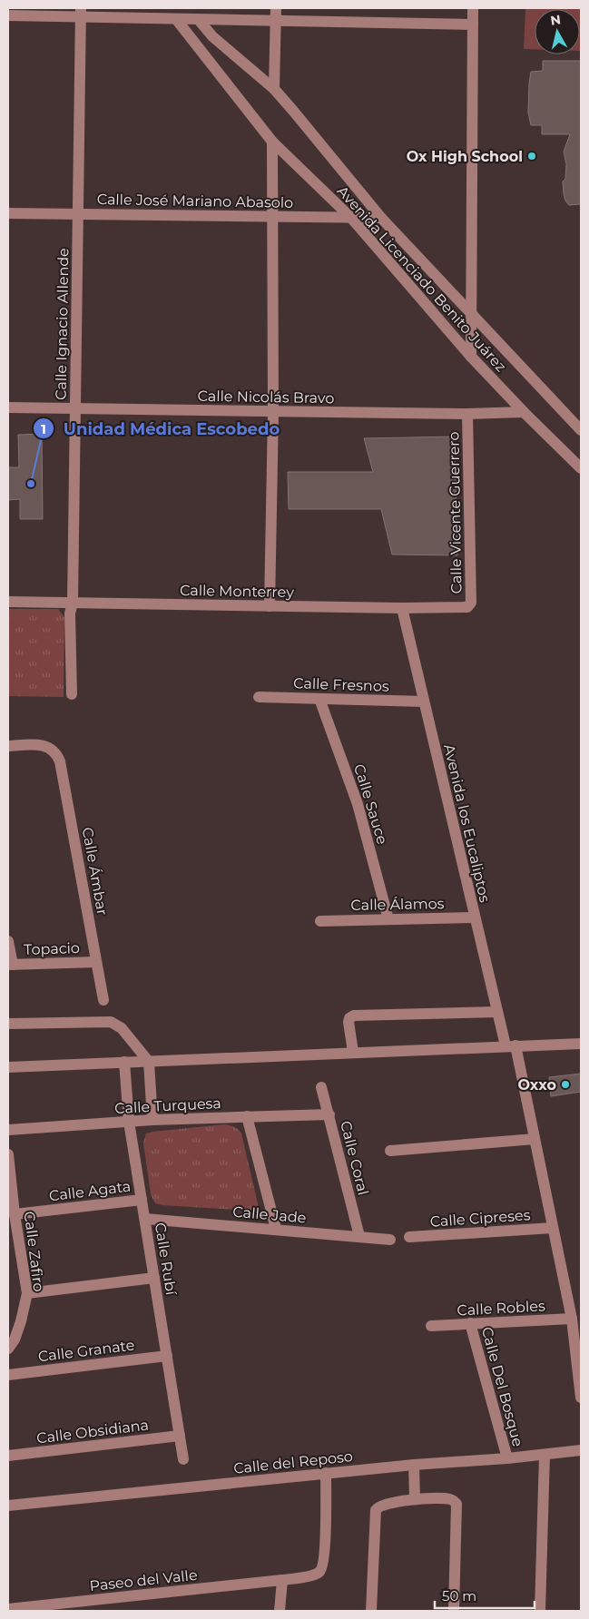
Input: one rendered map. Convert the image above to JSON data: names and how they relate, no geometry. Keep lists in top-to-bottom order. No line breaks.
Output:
{"streets":{"street":["Calle José Mariano Abasolo","Avenida Licenciado Benito Juárez","Calle Ignacio Allende","Calle Nicolás Bravo","Calle Vicente Guerrero","Calle Monterrey","Calle Fresnos","Calle Sauce","Avenida los Eucaliptos","Calle Ámbar","Calle Álamos","Topacio","Calle Turquesa","Calle Coral","Calle Agata","Calle Jade","Calle Cipreses","Calle Zafiro","Calle Rubí","Calle Robles","Calle Granate","Calle Del Bosque","Calle Obsidiana","Calle del Reposo","Paseo del Valle"]},"crossings":[["Calle José Mariano Abasolo","Avenida Licenciado Benito Juárez"],["Calle José Mariano Abasolo","Calle Ignacio Allende"],["Avenida Licenciado Benito Juárez","Calle Nicolás Bravo"],["Calle Ignacio Allende","Calle Nicolás Bravo"],["Calle Ignacio Allende","Calle Monterrey"],["Calle Nicolás Bravo","Calle Vicente Guerrero"],["Calle Vicente Guerrero","Calle Monterrey"],["Calle Monterrey","Avenida los Eucaliptos"],["Calle Fresnos","Calle Sauce"],["Calle Fresnos","Avenida los Eucaliptos"],["Calle Sauce","Calle Álamos"],["Avenida los Eucaliptos","Calle Álamos"],["Avenida los Eucaliptos","Calle Cipreses"],["Avenida los Eucaliptos","Calle Robles"],["Calle Ámbar","Topacio"],["Calle Turquesa","Calle Coral"],["Calle Turquesa","Calle Rubí"],["Calle Coral","Calle Jade"],["Calle Agata","Calle Zafiro"],["Calle Agata","Calle Rubí"],["Calle Jade","Calle Rubí"],["Calle Rubí","Calle Granate"],["Calle Rubí","Calle Obsidiana"],["Calle Robles","Calle Del Bosque"],["Calle Del Bosque","Calle del Reposo"],["Calle del Reposo","Paseo del Valle"]],"places":["Ox High School","Unidad Médica Escobedo","Oxxo"],"scale_bar":"50 m","north":"top"}
